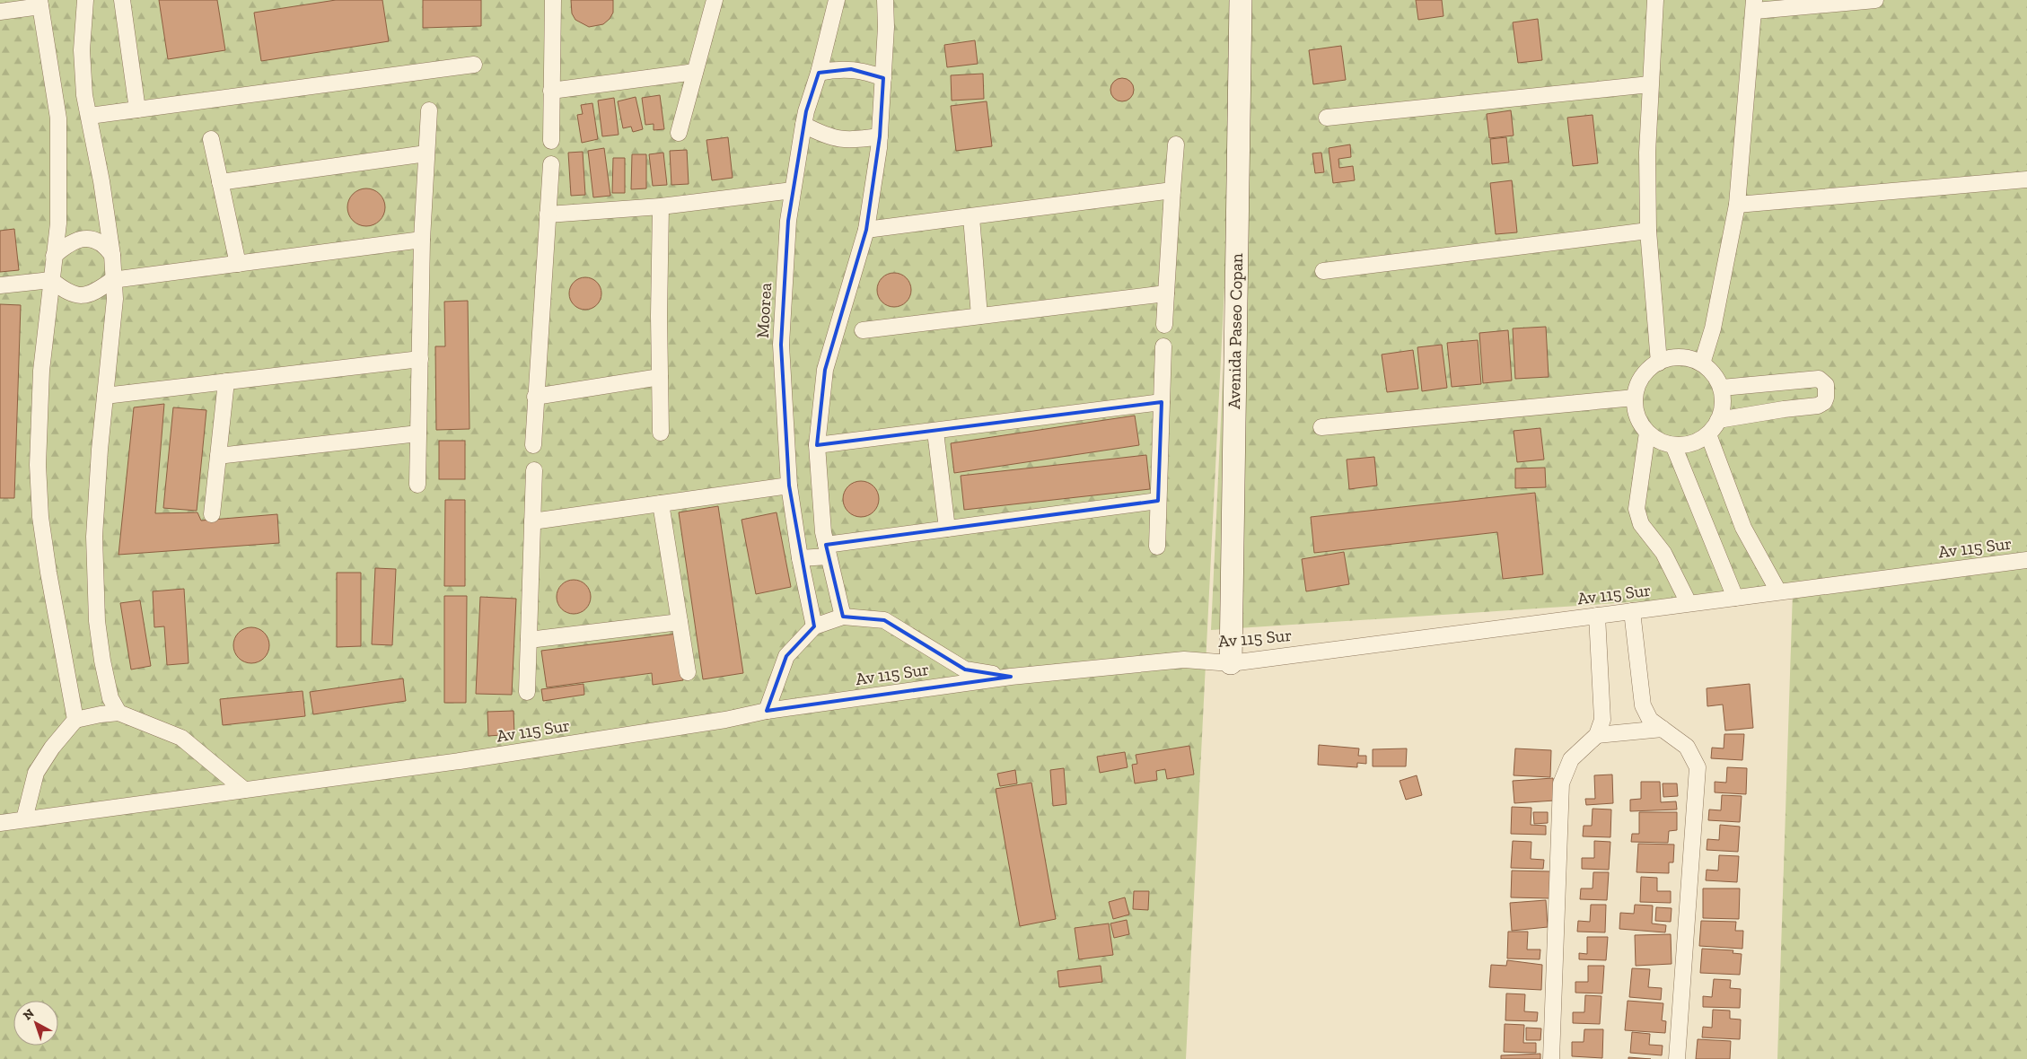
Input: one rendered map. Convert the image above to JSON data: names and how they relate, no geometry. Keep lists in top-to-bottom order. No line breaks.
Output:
{"streets":{"main road":["Avenida Paseo Copan"],"street":["Moorea","Av 115 Sur"]},"crossings":[["Avenida Paseo Copan","Av 115 Sur"]],"north":"top left"}
